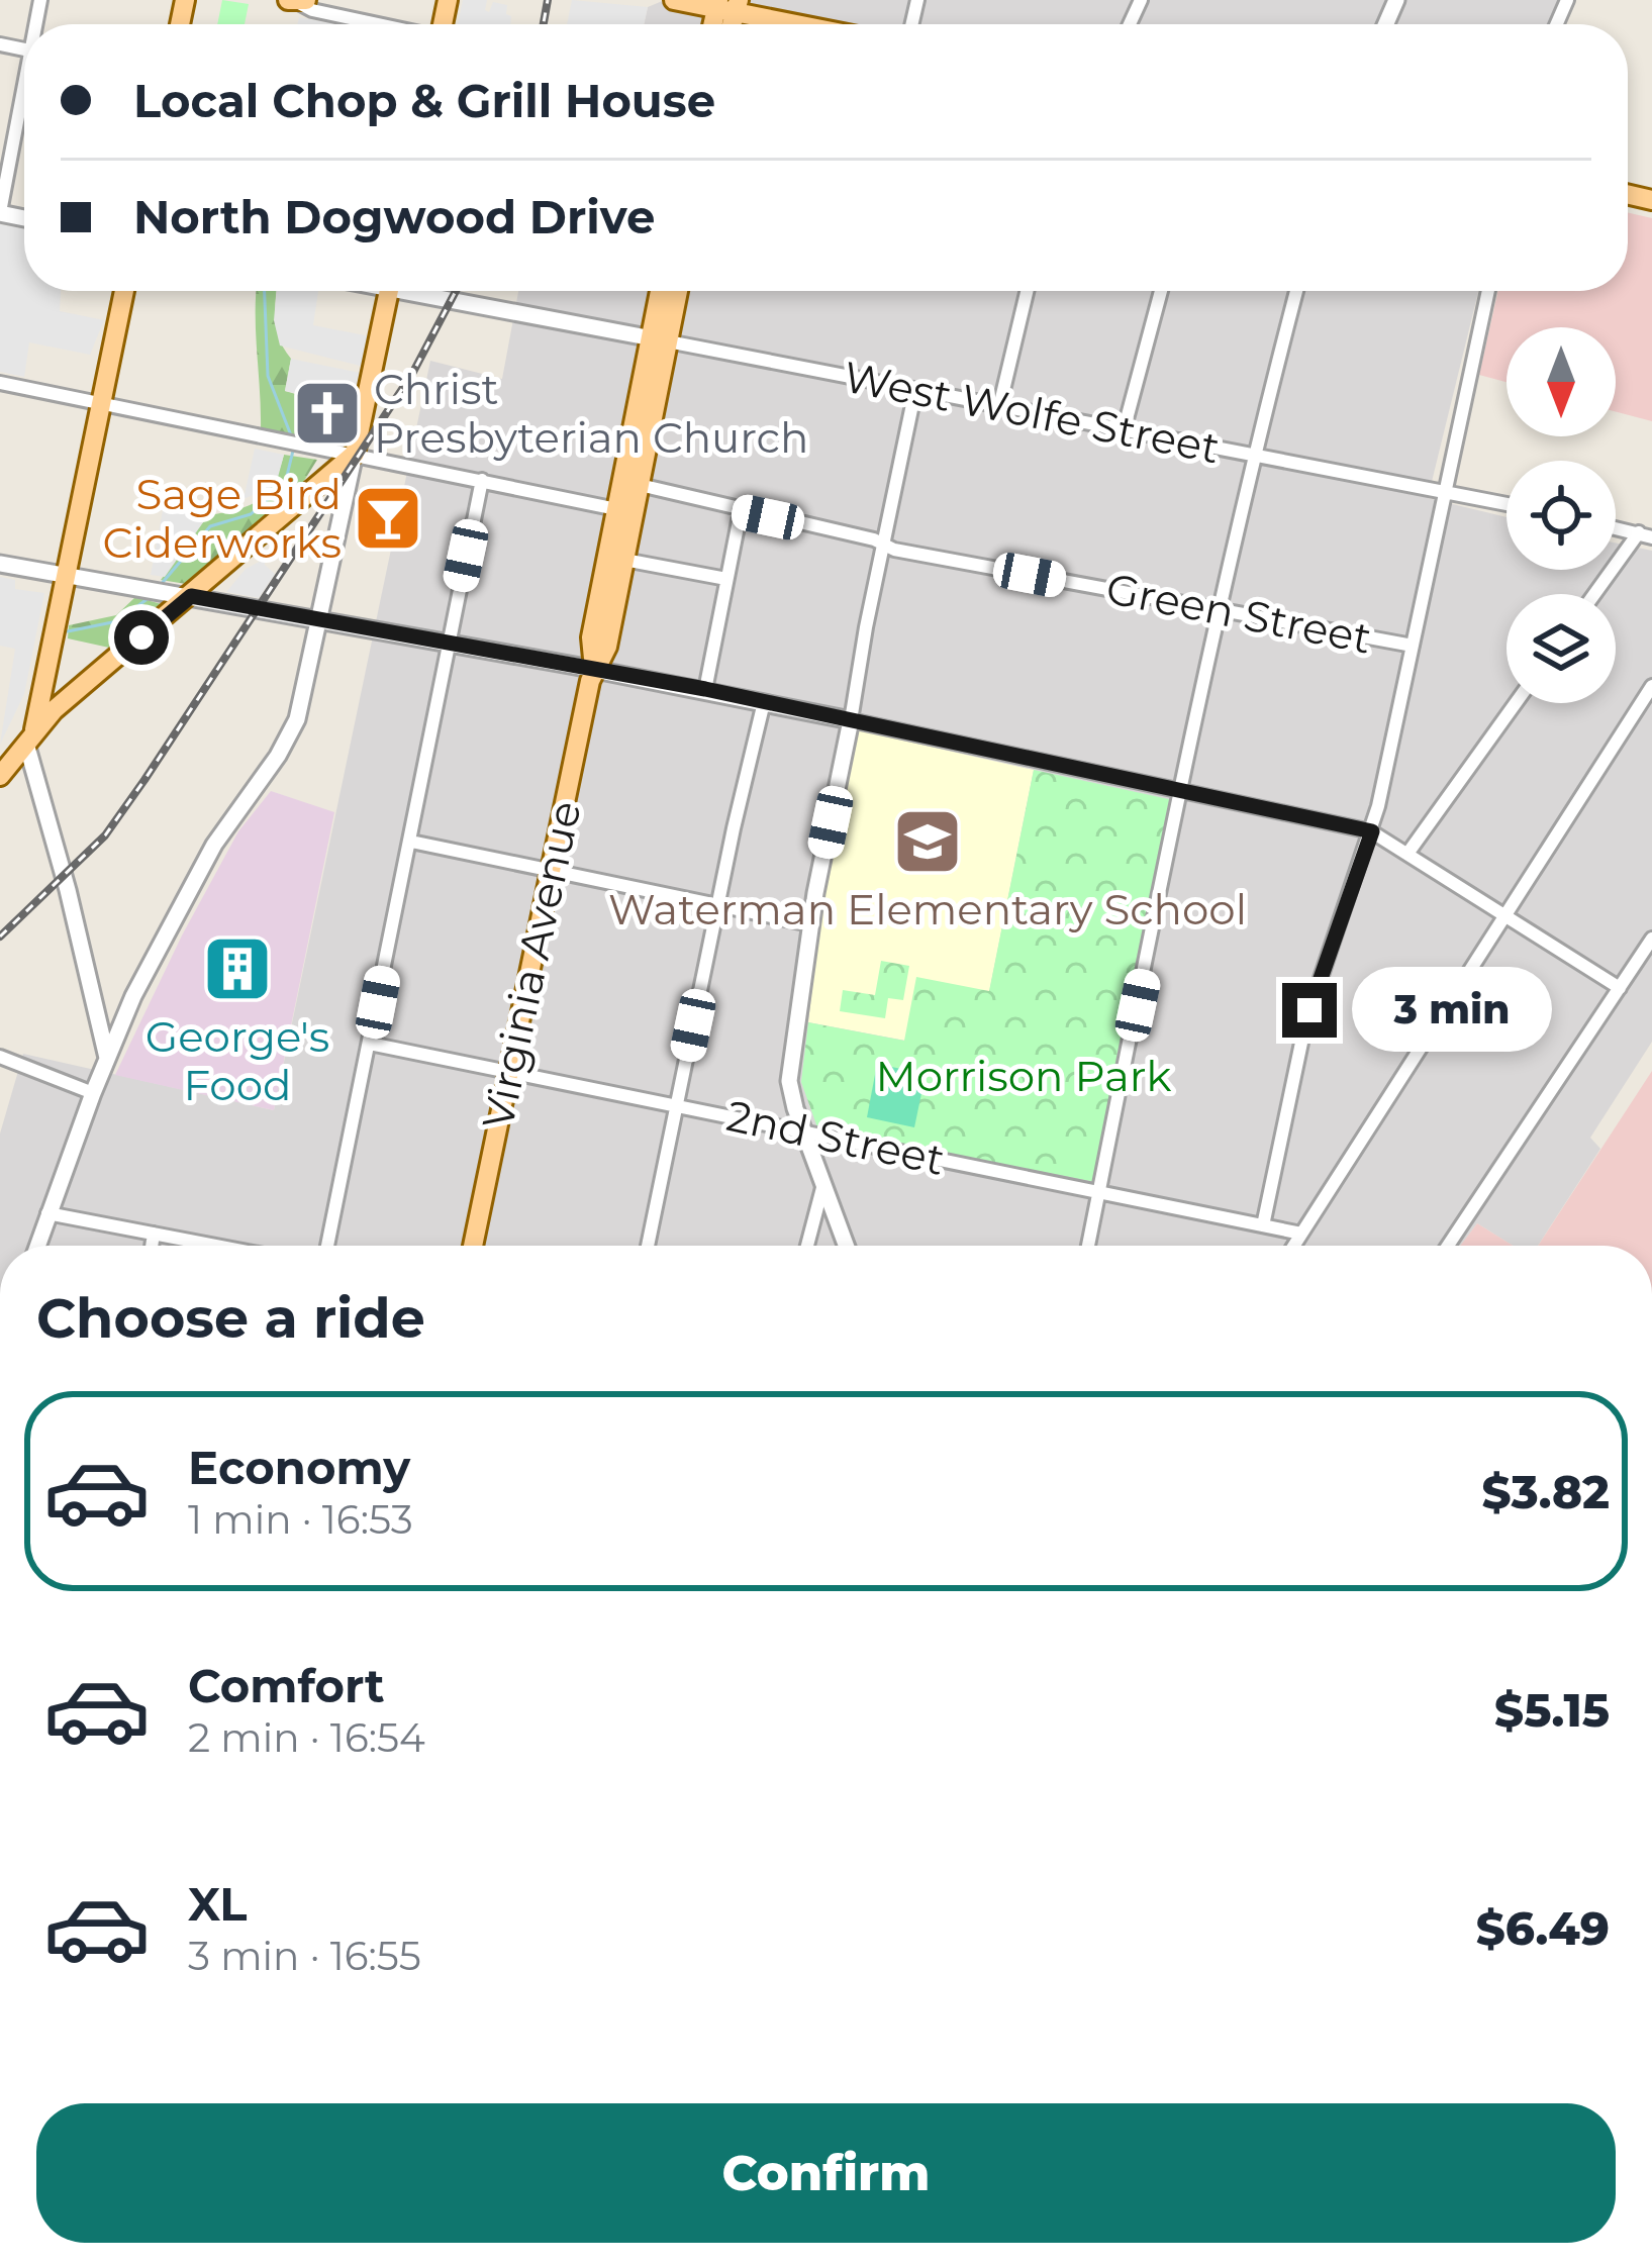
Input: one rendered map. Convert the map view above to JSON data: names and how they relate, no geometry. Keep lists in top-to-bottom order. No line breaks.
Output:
{"streets":{"main road":["Virginia Avenue"],"street":["West Wolfe Street","Green Street","2nd Street"]},"crossings":[["Virginia Avenue","2nd Street"]],"parks":["Morrison Park"],"places":{"church":["Christ Presbyterian Church"],"bar":["Sage Bird Ciderworks"],"school or university":["Waterman Elementary School"],"building":["George's Food"]},"north":"bottom","page":{"banner":["Local Chop & Grill House","North Dogwood Drive"],"bubble":"3 min","heading":"Choose a ride","list":[{"name":"Economy","note":"1 min · 16:53","value":"$3.82"},{"name":"Comfort","note":"2 min · 16:54","value":"$5.15"},{"name":"XL","note":"3 min · 16:55","value":"$6.49"}],"buttons":"Confirm"}}
